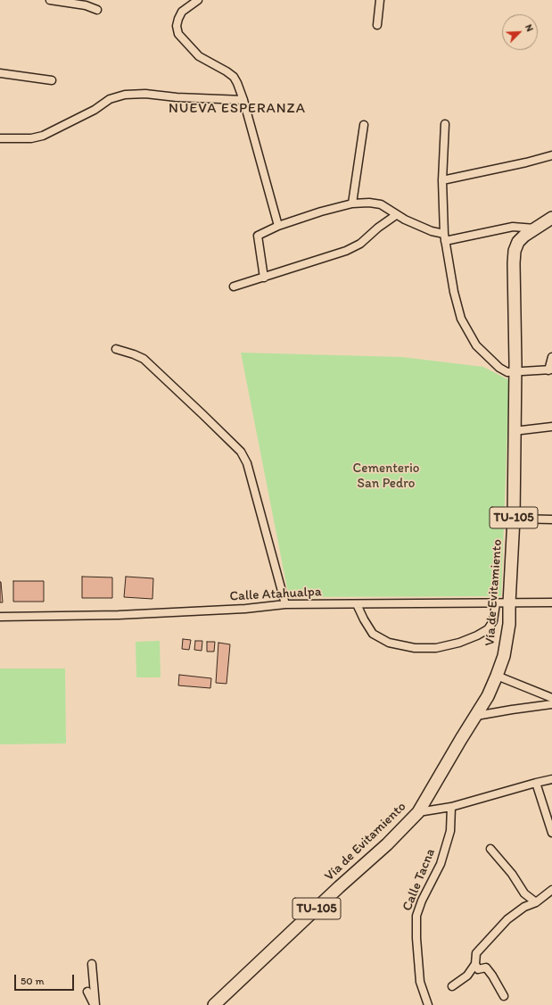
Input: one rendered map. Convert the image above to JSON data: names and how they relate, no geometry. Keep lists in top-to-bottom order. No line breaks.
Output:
{"streets":{"main road":["TU-105","Vía de Evitamiento"],"street":["Calle Atahualpa","Calle Tacna"]},"crossings":[["Vía de Evitamiento","Calle Atahualpa"]],"districts":["NUEVA ESPERANZA"],"parks":["Cementerio San Pedro"],"scale_bar":"50 m","north":"top right"}
